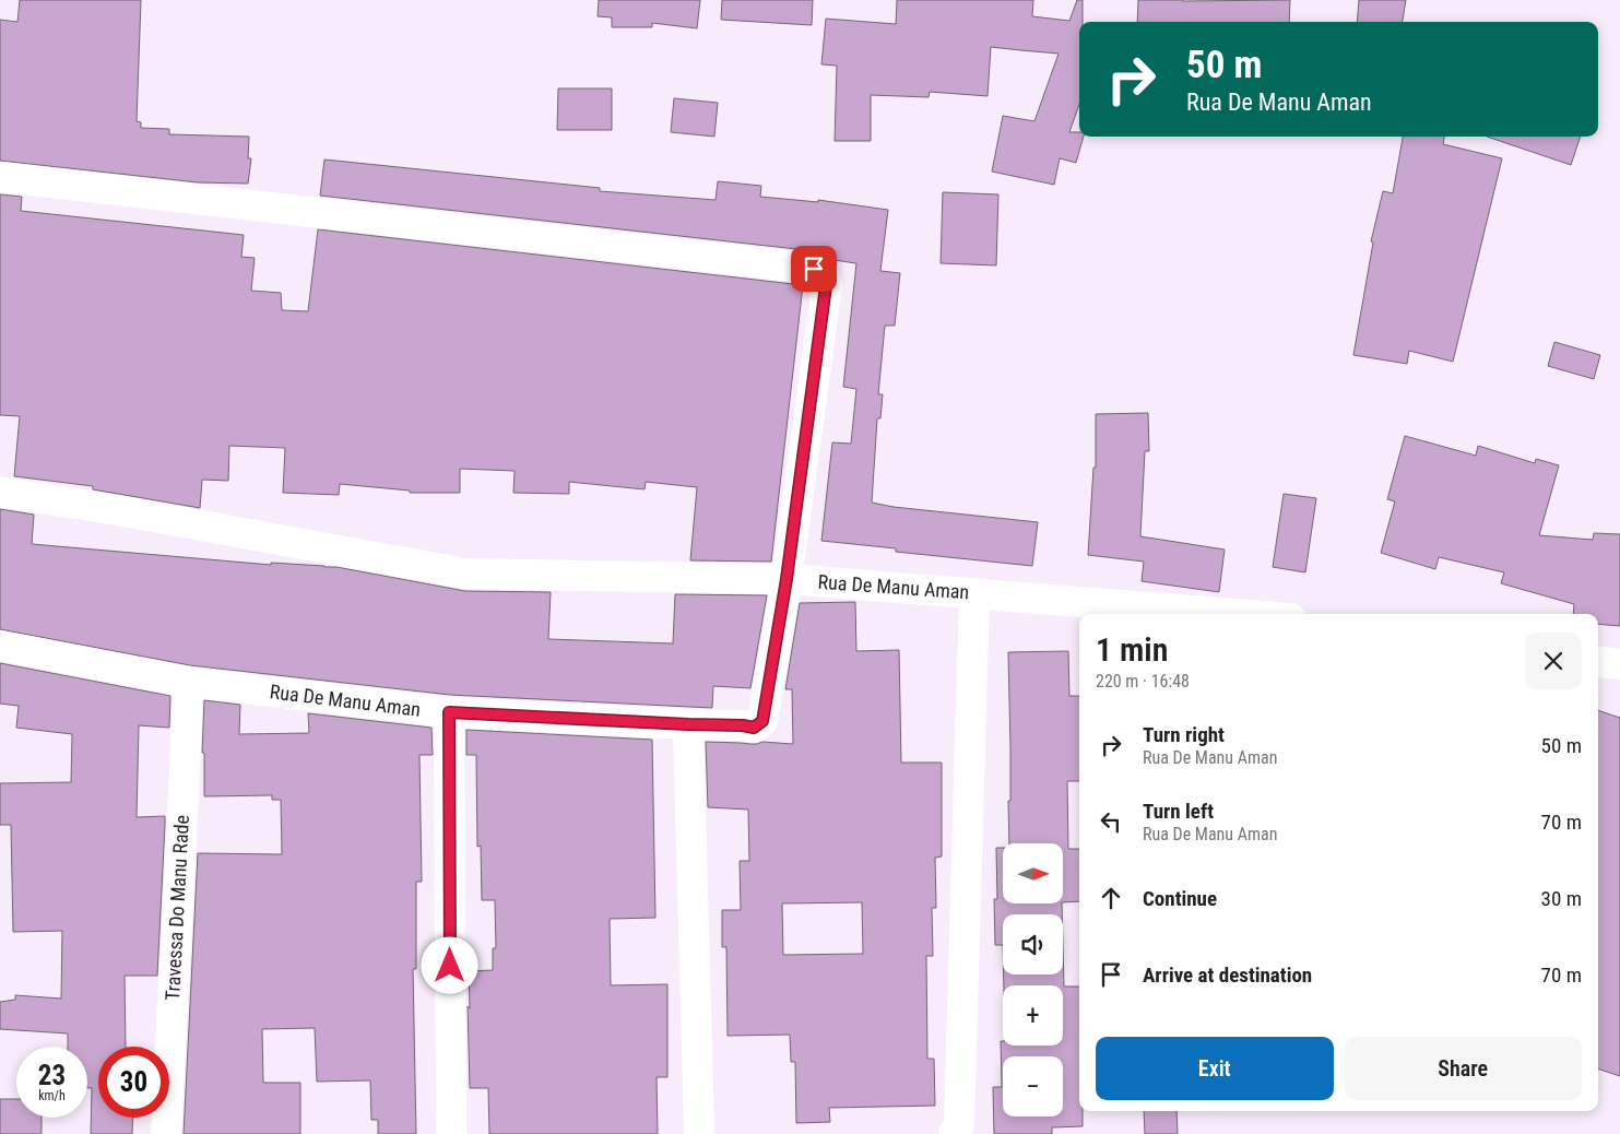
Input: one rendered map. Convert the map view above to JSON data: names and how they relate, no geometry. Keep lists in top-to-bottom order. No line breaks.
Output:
{"streets":{"street":["Rua De Manu Aman","Travessa Do Manu Rade"]},"crossings":[["Rua De Manu Aman","Travessa Do Manu Rade"]],"north":"right","page":{"turn":["50 m","Rua De Manu Aman"],"heading":["1 min","220 m · 16:48"],"list":[{"name":"Turn right","note":"Rua De Manu Aman","value":"50 m"},{"name":"Turn left","note":"Rua De Manu Aman","value":"70 m"},{"name":"Continue","value":"30 m"},{"name":"Arrive at destination","value":"70 m"}],"map_buttons":["+","−"],"buttons":["Exit","Share"],"speed":"23 km/h","limit":"30"}}
